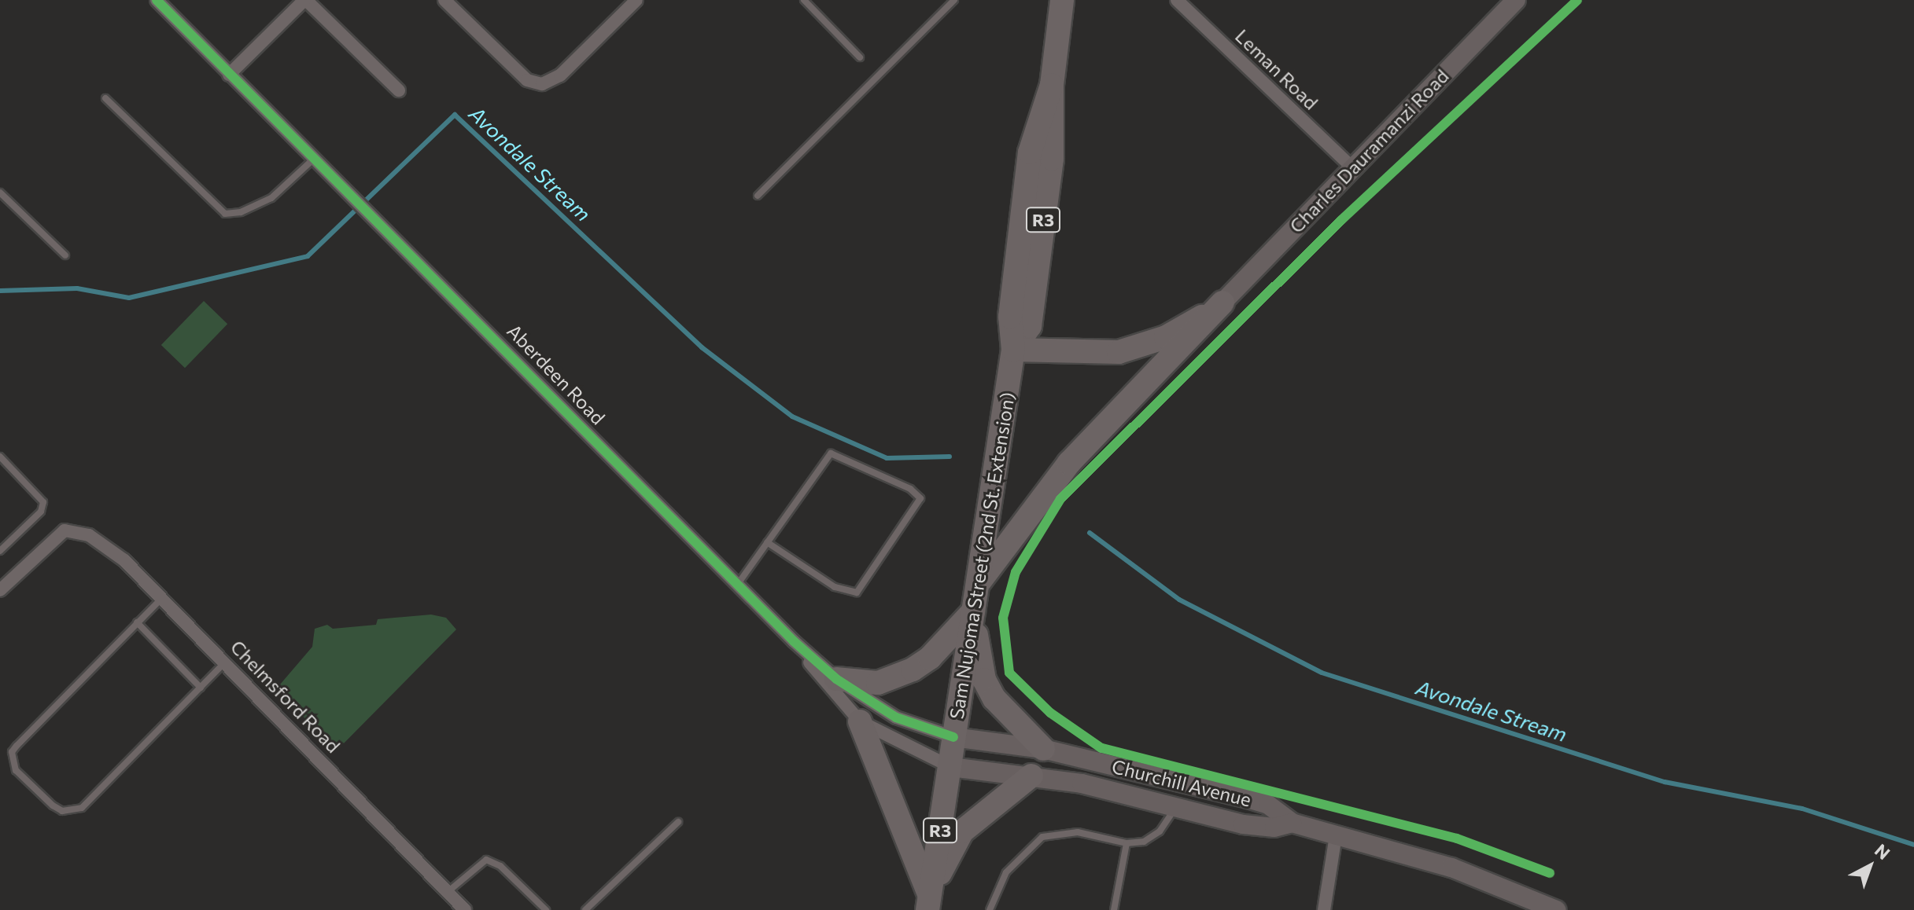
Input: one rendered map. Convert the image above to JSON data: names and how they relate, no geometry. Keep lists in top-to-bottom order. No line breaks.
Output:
{"streets":{"highway":["R3","Sam Nujoma Street (2nd St. Extension)"],"main road":["Charles Dauramanzi Road","Churchill Avenue"],"street":["Leman Road","Aberdeen Road","Chelmsford Road"]},"crossings":[["Leman Road","Charles Dauramanzi Road"],["Aberdeen Road","Sam Nujoma Street (2nd St. Extension)"],["Aberdeen Road","Churchill Avenue"],["Sam Nujoma Street (2nd St. Extension)","Churchill Avenue"]],"water":["Avondale Stream"],"north":"top right"}
